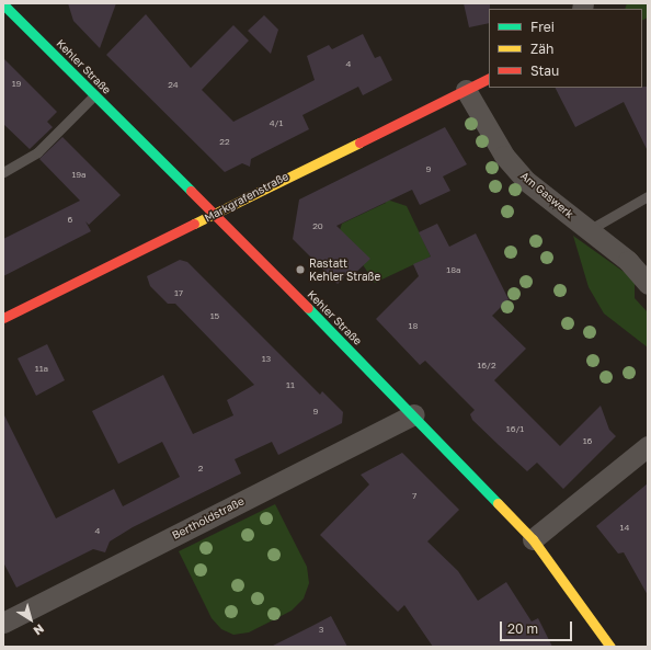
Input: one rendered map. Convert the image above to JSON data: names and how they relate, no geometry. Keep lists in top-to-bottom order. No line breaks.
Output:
{"streets":{"main road":["Kehler Straße","Markgrafenstraße"],"street":["Am Gaswerk","Bertholdstraße"]},"crossings":[["Kehler Straße","Markgrafenstraße"],["Kehler Straße","Bertholdstraße"],["Am Gaswerk","Markgrafenstraße"]],"places":["Rastatt Kehler Straße"],"house_numbers":["4","19","24","4/1","22","9","19a","6","20","18a","17","15","18","13","16/2","11a","11","9","16/1","16","2","7","14","4","3"],"legend":["Frei","Zäh","Stau"],"scale_bar":"20 m","north":"bottom right"}
